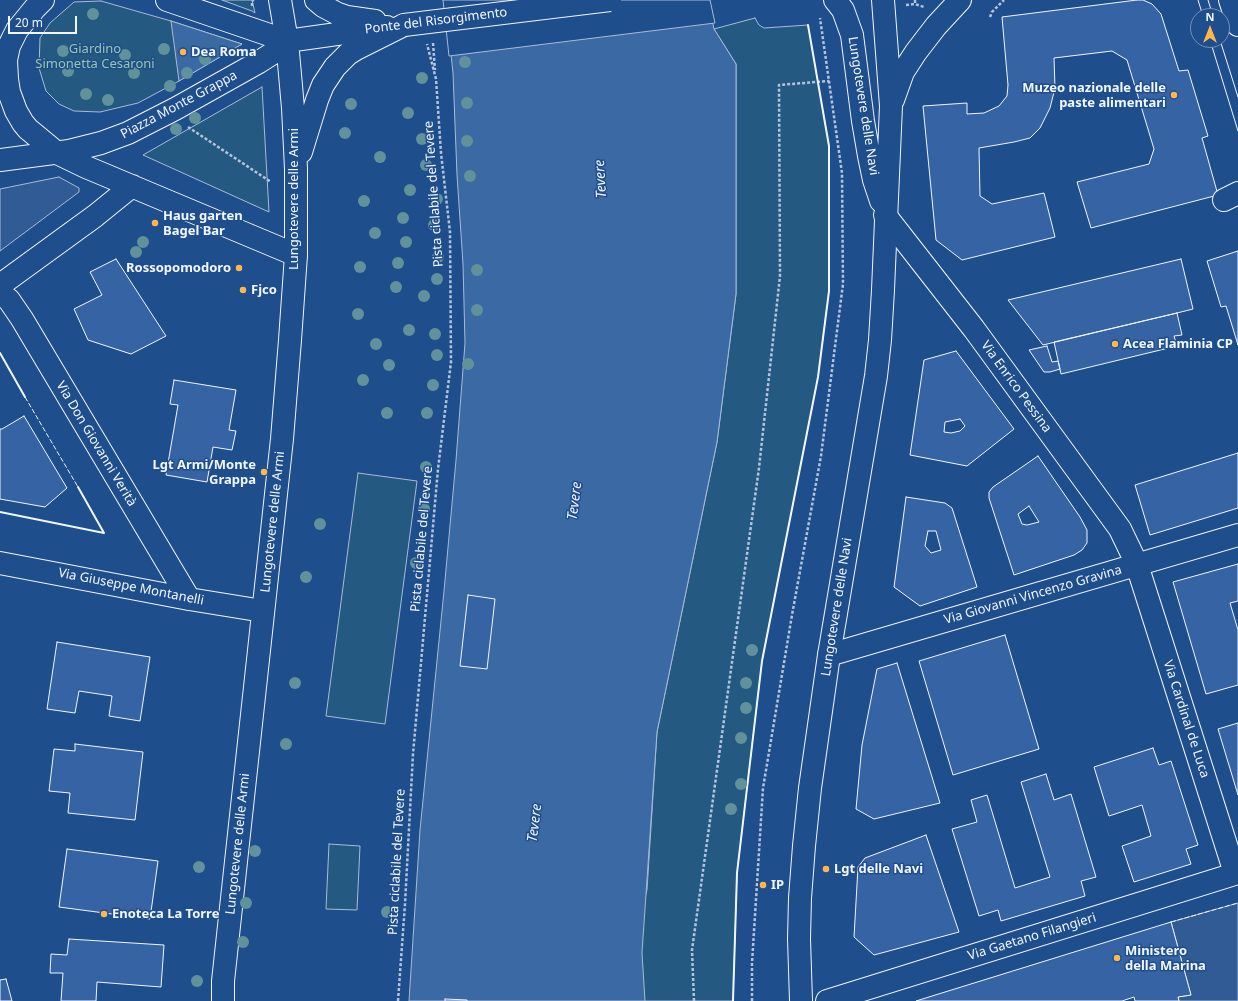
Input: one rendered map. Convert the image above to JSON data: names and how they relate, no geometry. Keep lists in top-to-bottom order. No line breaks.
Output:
{"streets":{"main road":["Ponte del Risorgimento","Piazza Monte Grappa","Lungotevere delle Navi","Lungotevere delle Armi","Via Enrico Pessina","Via Don Giovanni Verità","Via Giuseppe Montanelli","Via Giovanni Vincenzo Gravina","Via Cardinal de Luca","Via Gaetano Filangieri"],"path":["Pista ciclabile del Tevere"]},"crossings":[["Ponte del Risorgimento","Piazza Monte Grappa"],["Ponte del Risorgimento","Lungotevere delle Armi"],["Piazza Monte Grappa","Lungotevere delle Armi"],["Lungotevere delle Navi","Via Enrico Pessina"],["Lungotevere delle Navi","Via Giovanni Vincenzo Gravina"],["Lungotevere delle Armi","Via Giuseppe Montanelli"],["Via Enrico Pessina","Via Giovanni Vincenzo Gravina"],["Via Enrico Pessina","Via Cardinal de Luca"],["Via Don Giovanni Verità","Via Giuseppe Montanelli"],["Via Giovanni Vincenzo Gravina","Via Cardinal de Luca"],["Via Cardinal de Luca","Via Gaetano Filangieri"]],"water":["Tevere"],"parks":["Giardino Simonetta Cesaroni"],"places":["Dea Roma","Muzeo nazionale delle paste alimentari","Haus garten Bagel Bar","Rossopomodoro","Fjco","Acea Flaminia CP","Lgt Armi/Monte Grappa","Lgt delle Navi","IP","Enoteca La Torre","Ministero della Marina"],"scale_bar":"20 m","north":"top"}
